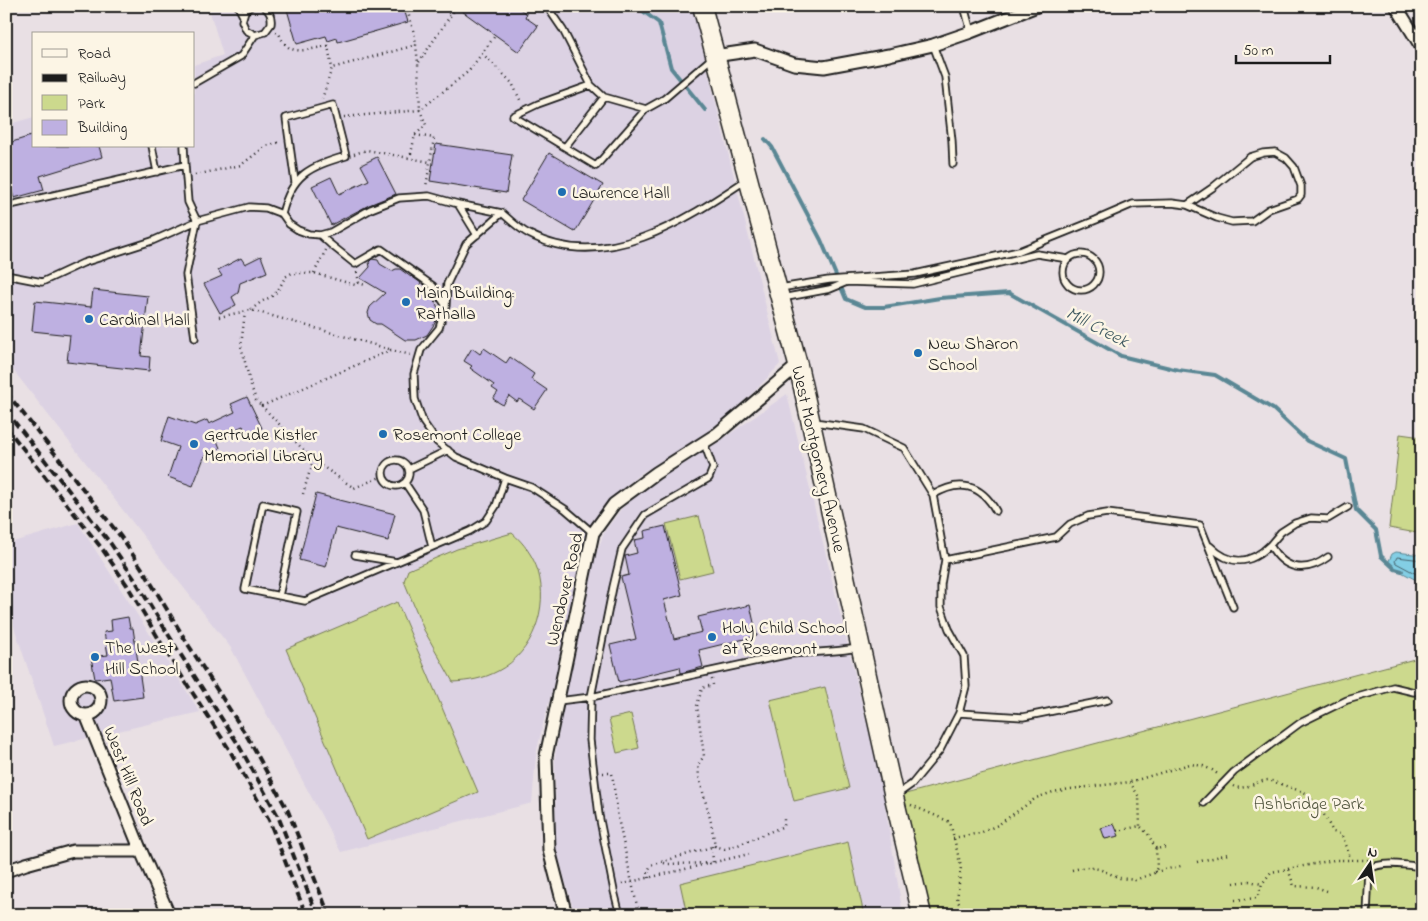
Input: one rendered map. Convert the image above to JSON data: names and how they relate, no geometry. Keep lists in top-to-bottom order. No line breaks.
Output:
{"streets":{"main road":["West Montgomery Avenue"],"street":["Wendover Road","West Hill Road"]},"crossings":[["West Montgomery Avenue","Wendover Road"]],"water":["Mill Creek"],"parks":["Ashbridge Park"],"places":["Lawrence Hall","Main Building: Rathalla","Cardinal Hall","New Sharon School","Rosemont College","Gertrude Kistler Memorial Library","Holy Child School at Rosemont","The West Hill School"],"legend":["Road","Railway","Park","Building"],"scale_bar":"50 m","north":"top"}
